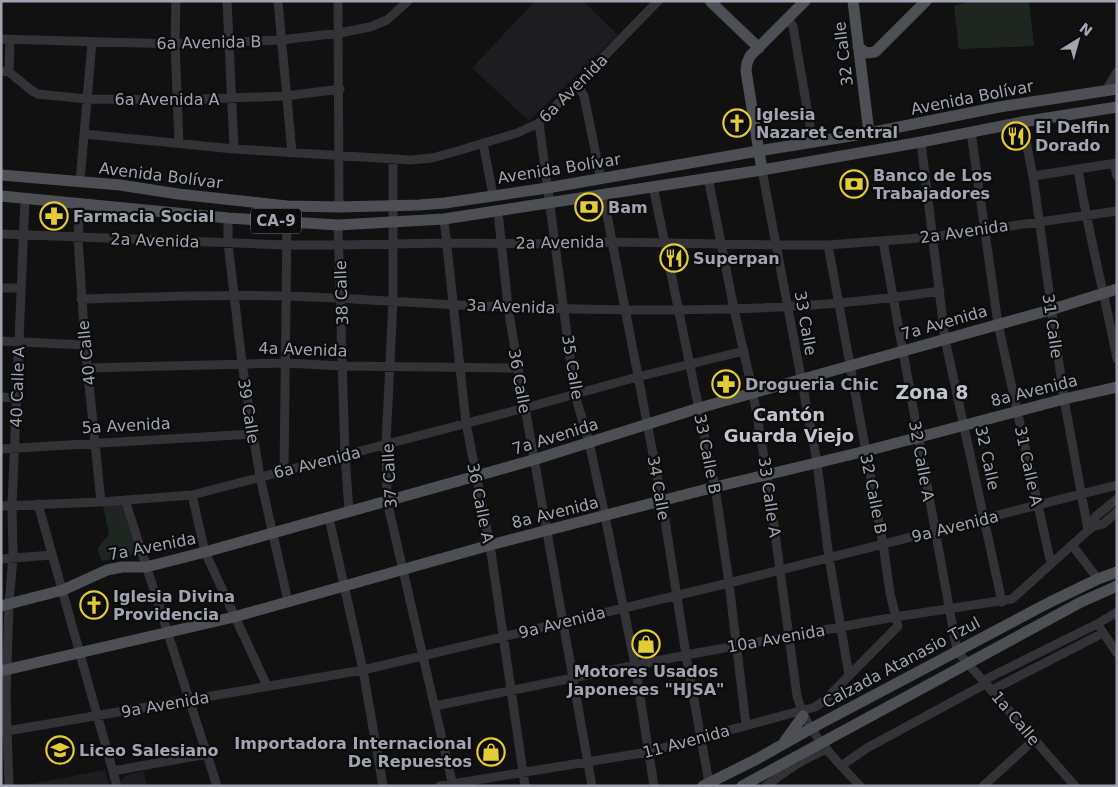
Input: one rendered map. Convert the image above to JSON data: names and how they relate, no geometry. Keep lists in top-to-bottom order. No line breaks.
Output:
{"streets":{"main road":["32 Calle","Avenida Bolívar","CA-9","7a Avenida","33 Calle","8a Avenida","Calzada Atanasio Tzul"],"street":["6a Avenida B","6a Avenida","6a Avenida A","2a Avenida","38 Calle","3a Avenida","31 Calle","4a Avenida","40 Calle","35 Calle","36 Calle","40 Calle A","39 Calle","5a Avenida","33 Calle B","32 Calle A","31 Calle A","37 Calle","34 Calle","32 Calle B","33 Calle A","36 Calle A","9a Avenida","10a Avenida","1a Calle","11 Avenida"]},"crossings":[["32 Calle","Avenida Bolívar"],["32 Calle","2a Avenida"],["32 Calle","3a Avenida"],["32 Calle","7a Avenida"],["32 Calle","8a Avenida"],["32 Calle","9a Avenida"],["32 Calle","10a Avenida"],["6a Avenida","38 Calle"],["6a Avenida","40 Calle"],["6a Avenida","35 Calle"],["6a Avenida","36 Calle"],["6a Avenida","40 Calle A"],["6a Avenida","39 Calle"],["6a Avenida","33 Calle B"],["6a Avenida","37 Calle"],["6a Avenida","34 Calle"],["6a Avenida","33 Calle A"],["6a Avenida","36 Calle A"],["Avenida Bolívar","38 Calle"],["Avenida Bolívar","33 Calle"],["Avenida Bolívar","31 Calle"],["Avenida Bolívar","40 Calle"],["Avenida Bolívar","35 Calle"],["Avenida Bolívar","36 Calle"],["Avenida Bolívar","40 Calle A"],["Avenida Bolívar","39 Calle"],["Avenida Bolívar","33 Calle B"],["Avenida Bolívar","31 Calle A"],["Avenida Bolívar","37 Calle"],["Avenida Bolívar","34 Calle"],["Avenida Bolívar","33 Calle A"],["Avenida Bolívar","36 Calle A"],["2a Avenida","38 Calle"],["2a Avenida","33 Calle"],["2a Avenida","31 Calle"],["2a Avenida","40 Calle"],["2a Avenida","35 Calle"],["2a Avenida","36 Calle"],["2a Avenida","40 Calle A"],["2a Avenida","39 Calle"],["2a Avenida","33 Calle B"],["2a Avenida","32 Calle A"],["2a Avenida","31 Calle A"],["2a Avenida","37 Calle"],["2a Avenida","34 Calle"],["2a Avenida","32 Calle B"],["2a Avenida","33 Calle A"],["2a Avenida","36 Calle A"],["38 Calle","3a Avenida"],["38 Calle","7a Avenida"],["38 Calle","4a Avenida"],["3a Avenida","33 Calle"],["3a Avenida","40 Calle"],["3a Avenida","35 Calle"],["3a Avenida","36 Calle"],["3a Avenida","39 Calle"],["3a Avenida","33 Calle B"],["3a Avenida","32 Calle A"],["3a Avenida","37 Calle"],["3a Avenida","34 Calle"],["3a Avenida","32 Calle B"],["3a Avenida","33 Calle A"],["3a Avenida","36 Calle A"],["7a Avenida","33 Calle"],["7a Avenida","31 Calle"],["7a Avenida","35 Calle"],["7a Avenida","36 Calle"],["7a Avenida","40 Calle A"],["7a Avenida","39 Calle"],["7a Avenida","33 Calle B"],["7a Avenida","32 Calle A"],["7a Avenida","31 Calle A"],["7a Avenida","37 Calle"],["7a Avenida","34 Calle"],["7a Avenida","32 Calle B"],["7a Avenida","33 Calle A"],["7a Avenida","36 Calle A"],["33 Calle","8a Avenida"],["33 Calle","9a Avenida"],["33 Calle","10a Avenida"],["33 Calle","11 Avenida"],["31 Calle","8a Avenida"],["31 Calle","9a Avenida"],["31 Calle","10a Avenida"],["4a Avenida","40 Calle"],["4a Avenida","36 Calle"],["4a Avenida","39 Calle"],["4a Avenida","37 Calle"],["4a Avenida","36 Calle A"],["40 Calle","5a Avenida"],["35 Calle","8a Avenida"],["35 Calle","9a Avenida"],["35 Calle","10a Avenida"],["35 Calle","11 Avenida"],["36 Calle","8a Avenida"],["36 Calle","9a Avenida"],["36 Calle","10a Avenida"],["36 Calle","11 Avenida"],["40 Calle A","8a Avenida"],["40 Calle A","5a Avenida"],["40 Calle A","9a Avenida"],["8a Avenida","39 Calle"],["8a Avenida","33 Calle B"],["8a Avenida","32 Calle A"],["8a Avenida","31 Calle A"],["8a Avenida","37 Calle"],["8a Avenida","34 Calle"],["8a Avenida","32 Calle B"],["8a Avenida","33 Calle A"],["8a Avenida","36 Calle A"],["39 Calle","5a Avenida"],["33 Calle B","9a Avenida"],["33 Calle B","10a Avenida"],["33 Calle B","11 Avenida"],["32 Calle A","9a Avenida"],["32 Calle A","10a Avenida"],["32 Calle A","Calzada Atanasio Tzul"],["32 Calle A","1a Calle"],["31 Calle A","9a Avenida"],["31 Calle A","10a Avenida"],["37 Calle","9a Avenida"],["37 Calle","10a Avenida"],["37 Calle","11 Avenida"],["34 Calle","9a Avenida"],["34 Calle","10a Avenida"],["34 Calle","Calzada Atanasio Tzul"],["34 Calle","11 Avenida"],["32 Calle B","9a Avenida"],["32 Calle B","10a Avenida"],["32 Calle B","11 Avenida"],["33 Calle A","9a Avenida"],["33 Calle A","10a Avenida"],["33 Calle A","Calzada Atanasio Tzul"],["33 Calle A","11 Avenida"],["36 Calle A","9a Avenida"],["36 Calle A","10a Avenida"],["36 Calle A","11 Avenida"],["Calzada Atanasio Tzul","1a Calle"]],"districts":["Zona 8","Cantón Guarda Viejo"],"places":{"church":["Iglesia Nazaret Central","Iglesia Divina Providencia"],"restaurant":["El Delfin Dorado","Superpan"],"bank":["Banco de Los Trabajadores","Bam"],"pharmacy":["Farmacia Social","Drogueria Chic"],"shop":["Motores Usados Japoneses \"HJSA\"","Importadora Internacional De Repuestos"],"school or university":["Liceo Salesiano"]},"north":"top right"}
